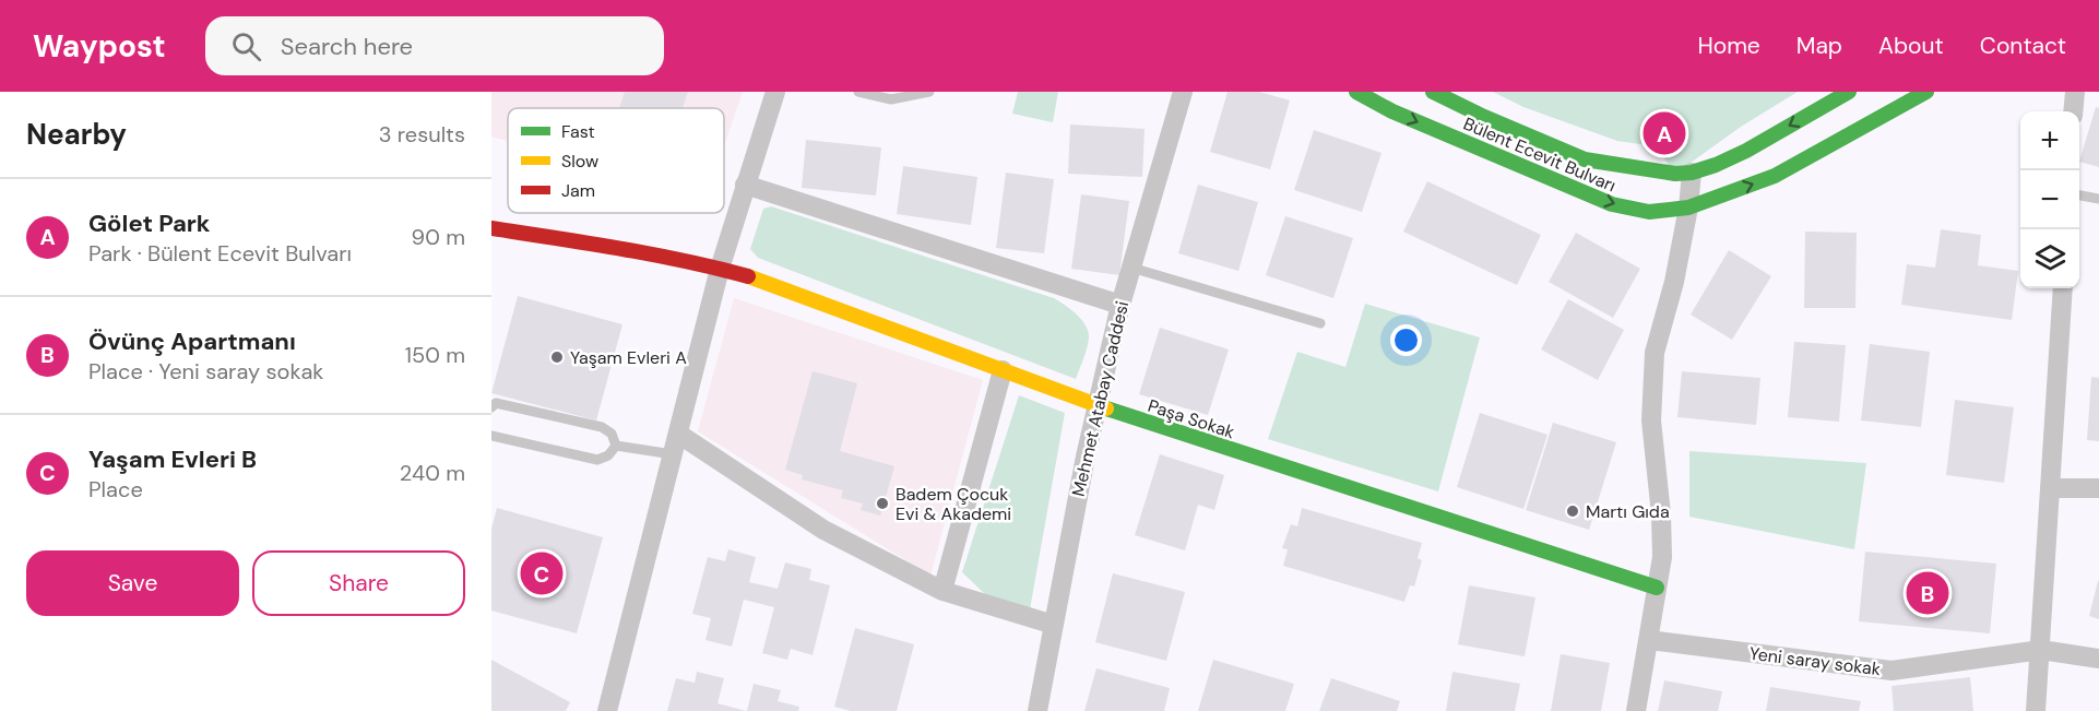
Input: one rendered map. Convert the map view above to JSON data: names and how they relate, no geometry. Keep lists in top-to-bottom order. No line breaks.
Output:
{"streets":{"street":["Bülent Ecevit Bulvarı","Mehmet Atabay Caddesi","Paşa Sokak","Yeni saray sokak"]},"crossings":[["Mehmet Atabay Caddesi","Paşa Sokak"]],"places":["Yaşam Evleri A","Badem Çocuk Evi & Akademi","Martı Gıda"],"legend":["Fast","Slow","Jam"],"page":{"header":"Waypost","search":"Search here","nav":["Home","Map","About","Contact"],"heading":["Nearby","3 results"],"pins":["A","C","B"],"map_buttons":["+","−"],"list":[{"mark":"A","name":"Gölet Park","note":"Park · Bülent Ecevit Bulvarı","value":"90 m"},{"mark":"B","name":"Övünç Apartmanı","note":"Place · Yeni saray sokak","value":"150 m"},{"mark":"C","name":"Yaşam Evleri B","note":"Place","value":"240 m"}],"buttons":["Save","Share"]}}
